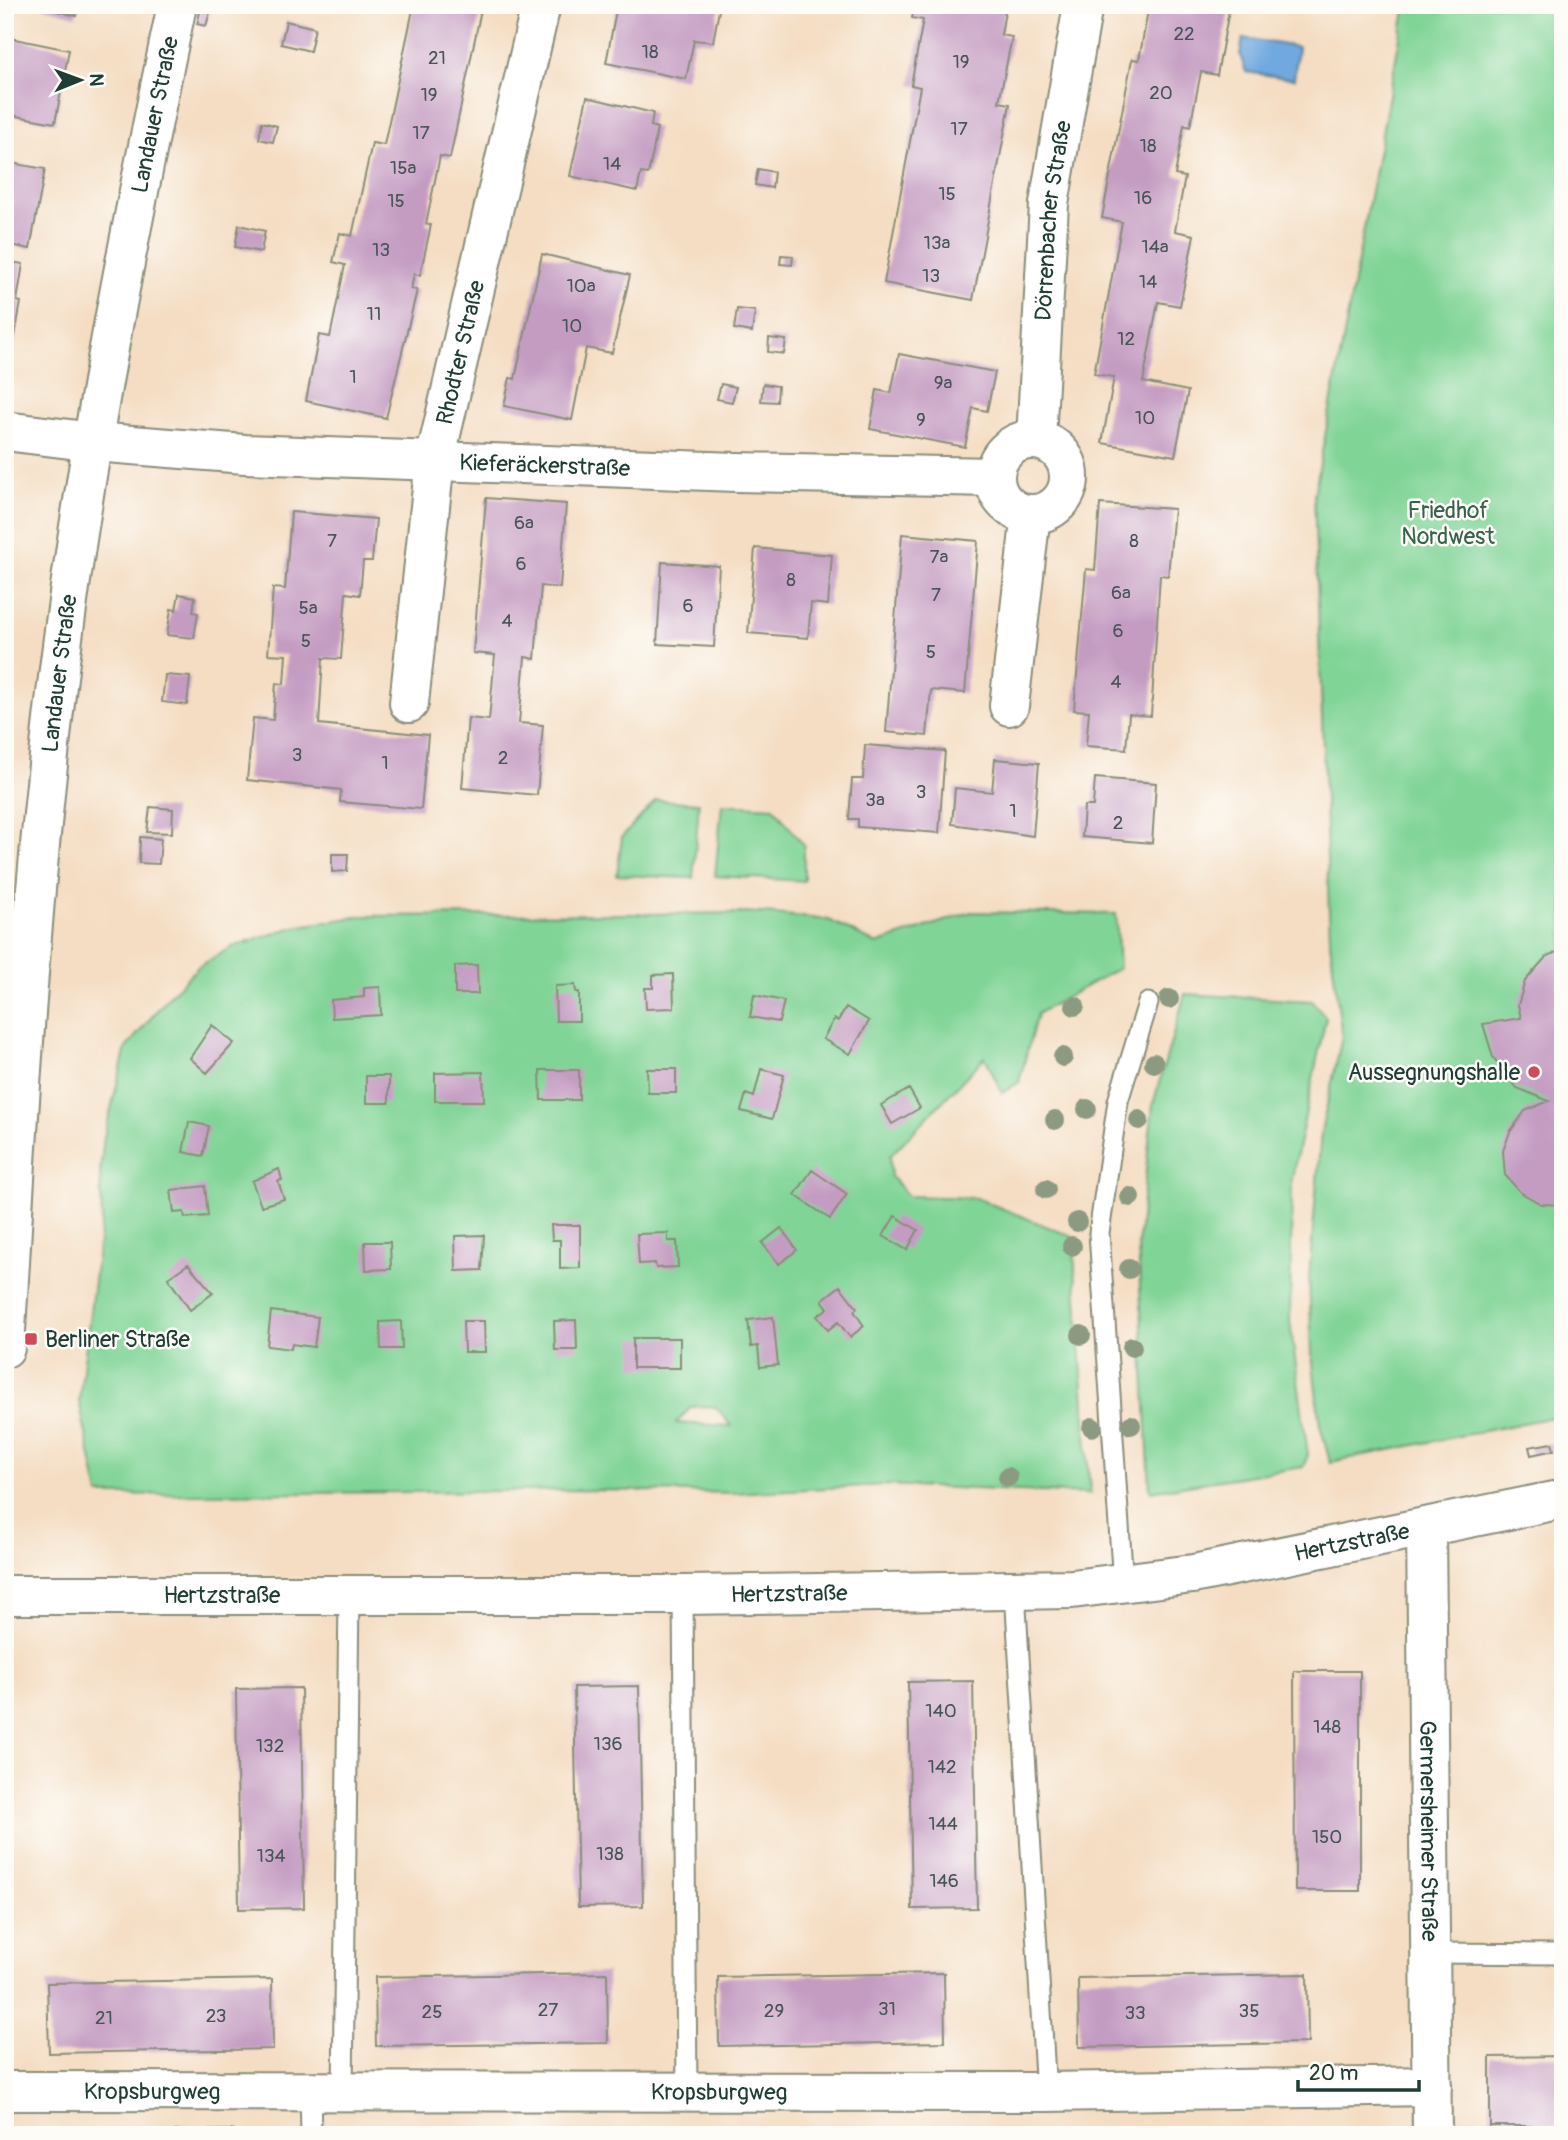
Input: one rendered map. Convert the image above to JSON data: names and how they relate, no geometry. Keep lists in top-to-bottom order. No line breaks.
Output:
{"streets":{"street":["Landauer Straße","Dörrenbacher Straße","Rhodter Straße","Kieferäckerstraße","Hertzstraße","Germersheimer Straße","Kropsburgweg"]},"crossings":[["Landauer Straße","Kieferäckerstraße"],["Dörrenbacher Straße","Kieferäckerstraße"],["Rhodter Straße","Kieferäckerstraße"],["Hertzstraße","Germersheimer Straße"],["Germersheimer Straße","Kropsburgweg"]],"parks":["Friedhof Nordwest"],"places":{"other":["Aussegnungshalle"],"transit":["Berliner Straße"]},"house_numbers":["22","18","21","19","20","19","17","17","18","14","15a","15","16","15","13a","14a","13","13","14","10a","11","10","12","1","9a","10","9","6a","7","8","7a","6","8","6a","7","6","5a","4","6","5","5","4","3","2","1","3","3a","1","2","140","148","136","132","142","144","150","138","134","146","31","27","29","35","25","33","23","21"],"scale_bar":"20 m","north":"right"}
